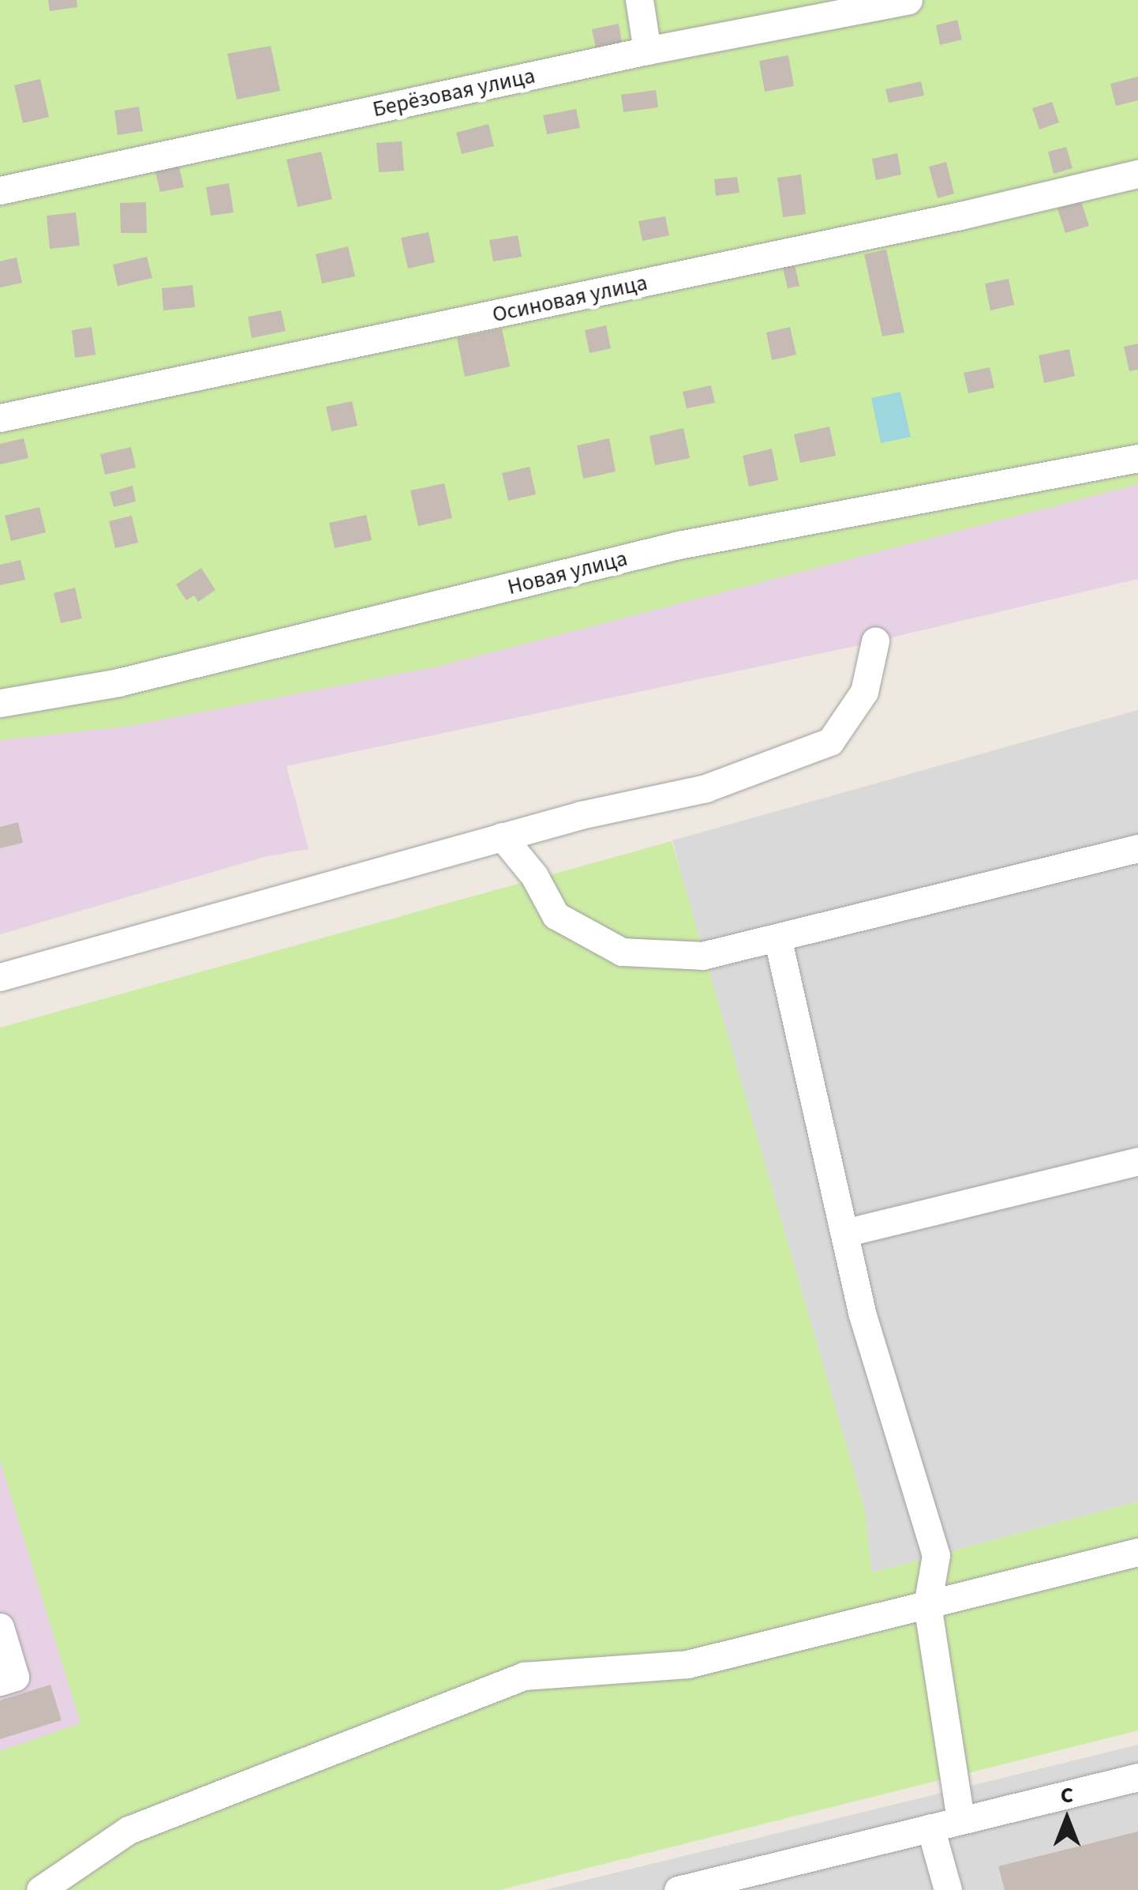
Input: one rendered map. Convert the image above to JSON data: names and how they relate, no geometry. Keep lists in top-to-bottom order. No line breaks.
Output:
{"streets":{"street":["Берёзовая улица","Осиновая улица","Новая улица"]},"north":"top"}
